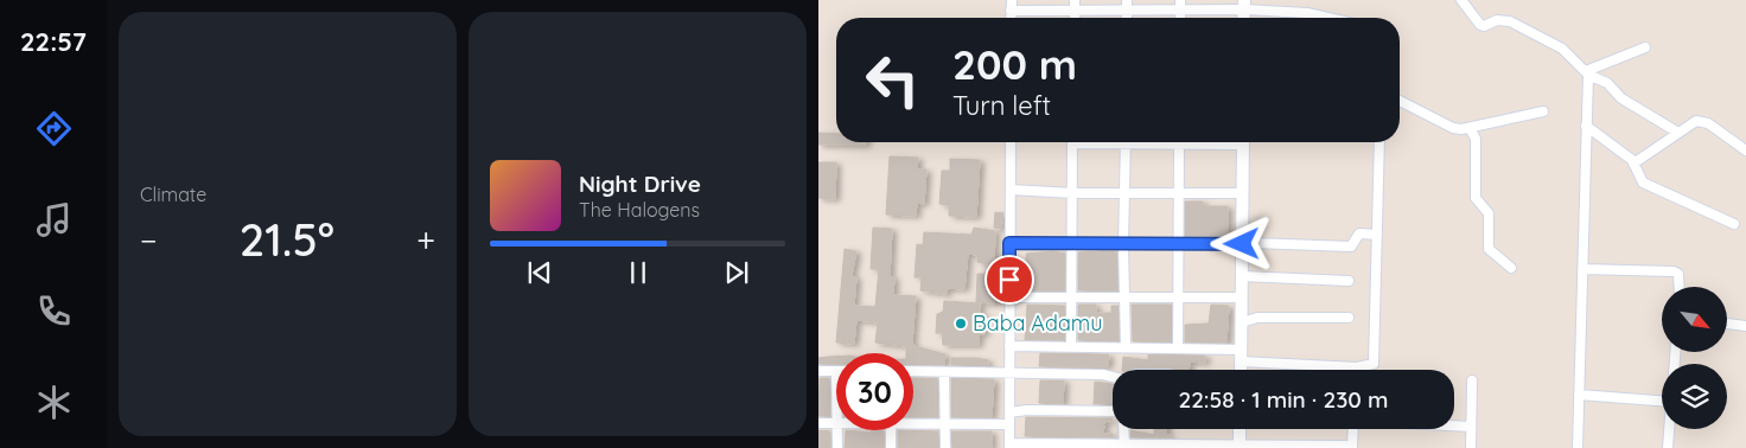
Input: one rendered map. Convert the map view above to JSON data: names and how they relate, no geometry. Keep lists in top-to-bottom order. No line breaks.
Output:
{"places":["Baba Adamu"],"north":"bottom right","page":{"tabs":"22:57","tile":"Climate","turn":["200 m","Turn left"],"song":["Night Drive","The Halogens"],"heat":["−","21.5°","+"],"limit":"30","trip":"22:58 · 1 min · 230 m"}}
